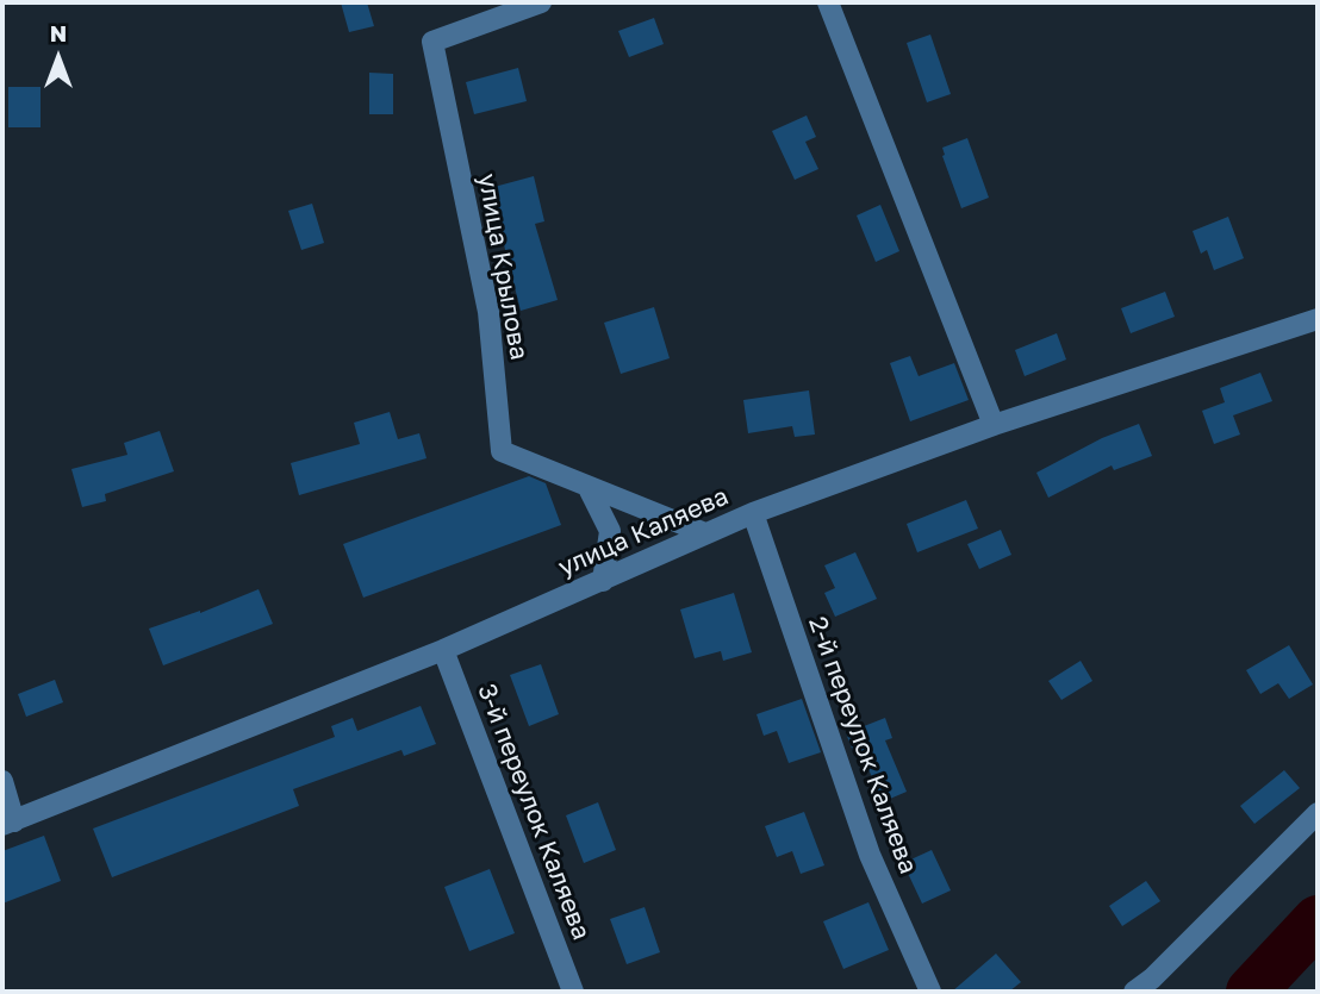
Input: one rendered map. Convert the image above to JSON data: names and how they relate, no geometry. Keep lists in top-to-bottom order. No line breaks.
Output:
{"streets":{"street":["улица Крылова","улица Каляева","2-й переулок Каляева","3-й переулок Каляева"]},"crossings":[["улица Крылова","улица Каляева"],["улица Каляева","2-й переулок Каляева"],["улица Каляева","3-й переулок Каляева"]],"north":"top"}
